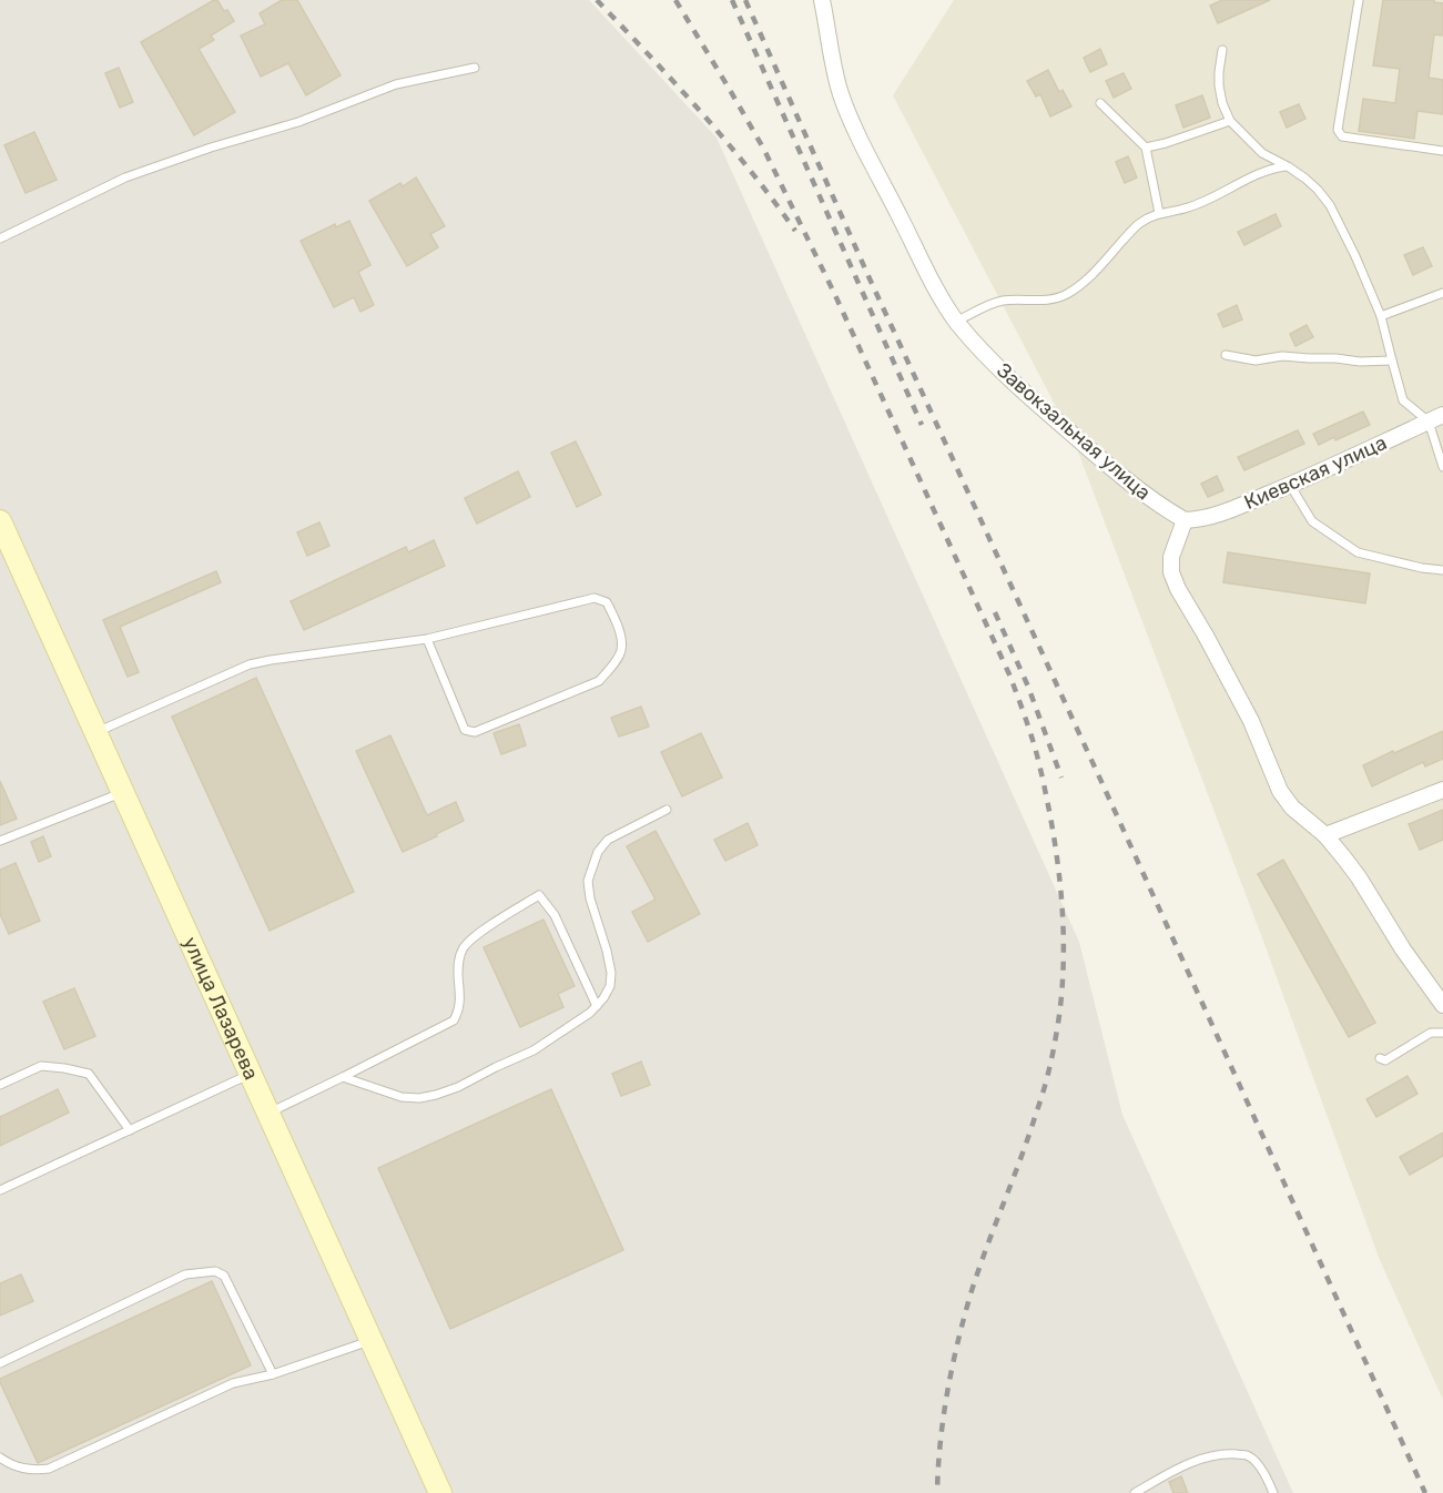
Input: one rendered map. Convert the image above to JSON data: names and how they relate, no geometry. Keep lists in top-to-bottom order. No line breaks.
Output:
{"streets":{"main road":["улица Лазарева"],"street":["Завокзальная улица","Киевская улица"]},"crossings":[["Завокзальная улица","Киевская улица"]]}
